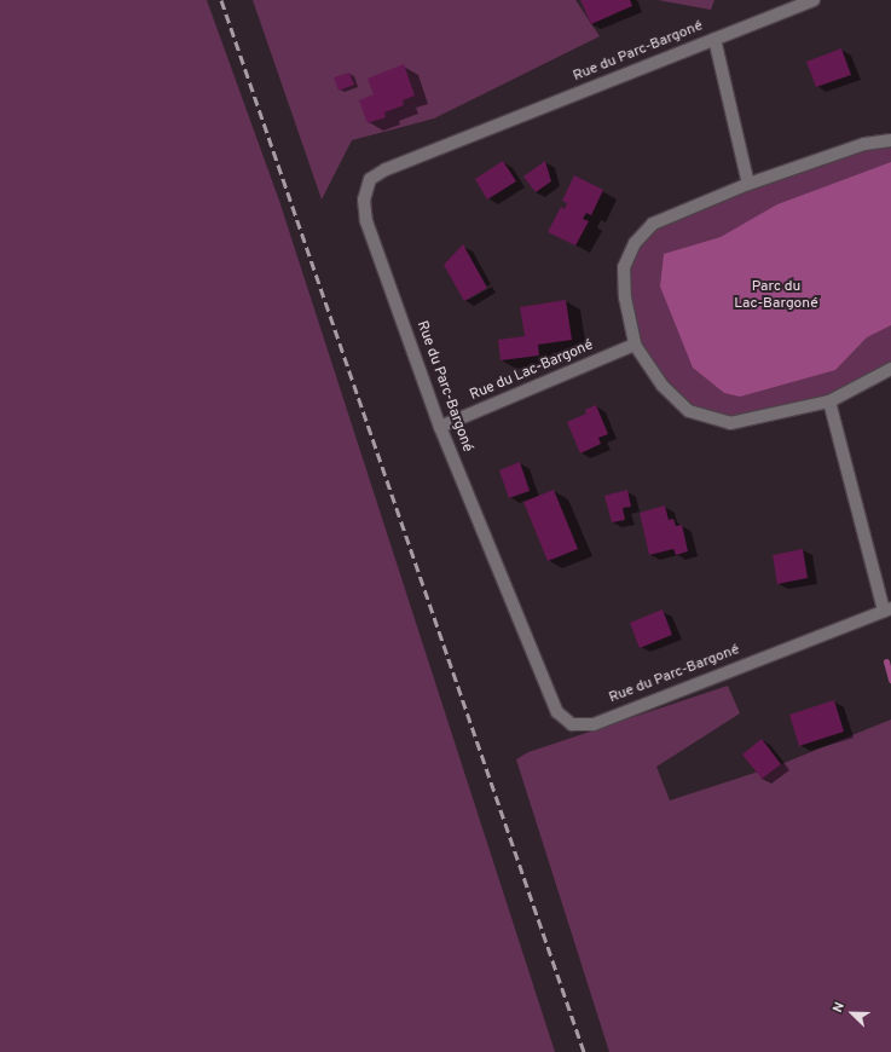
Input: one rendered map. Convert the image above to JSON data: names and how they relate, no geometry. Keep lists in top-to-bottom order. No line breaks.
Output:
{"streets":{"street":["Rue du Parc-Bargoné","Rue du Lac-Bargoné"]},"crossings":[["Rue du Parc-Bargoné","Rue du Lac-Bargoné"]],"parks":["Parc du Lac-Bargoné"],"north":"top left"}
